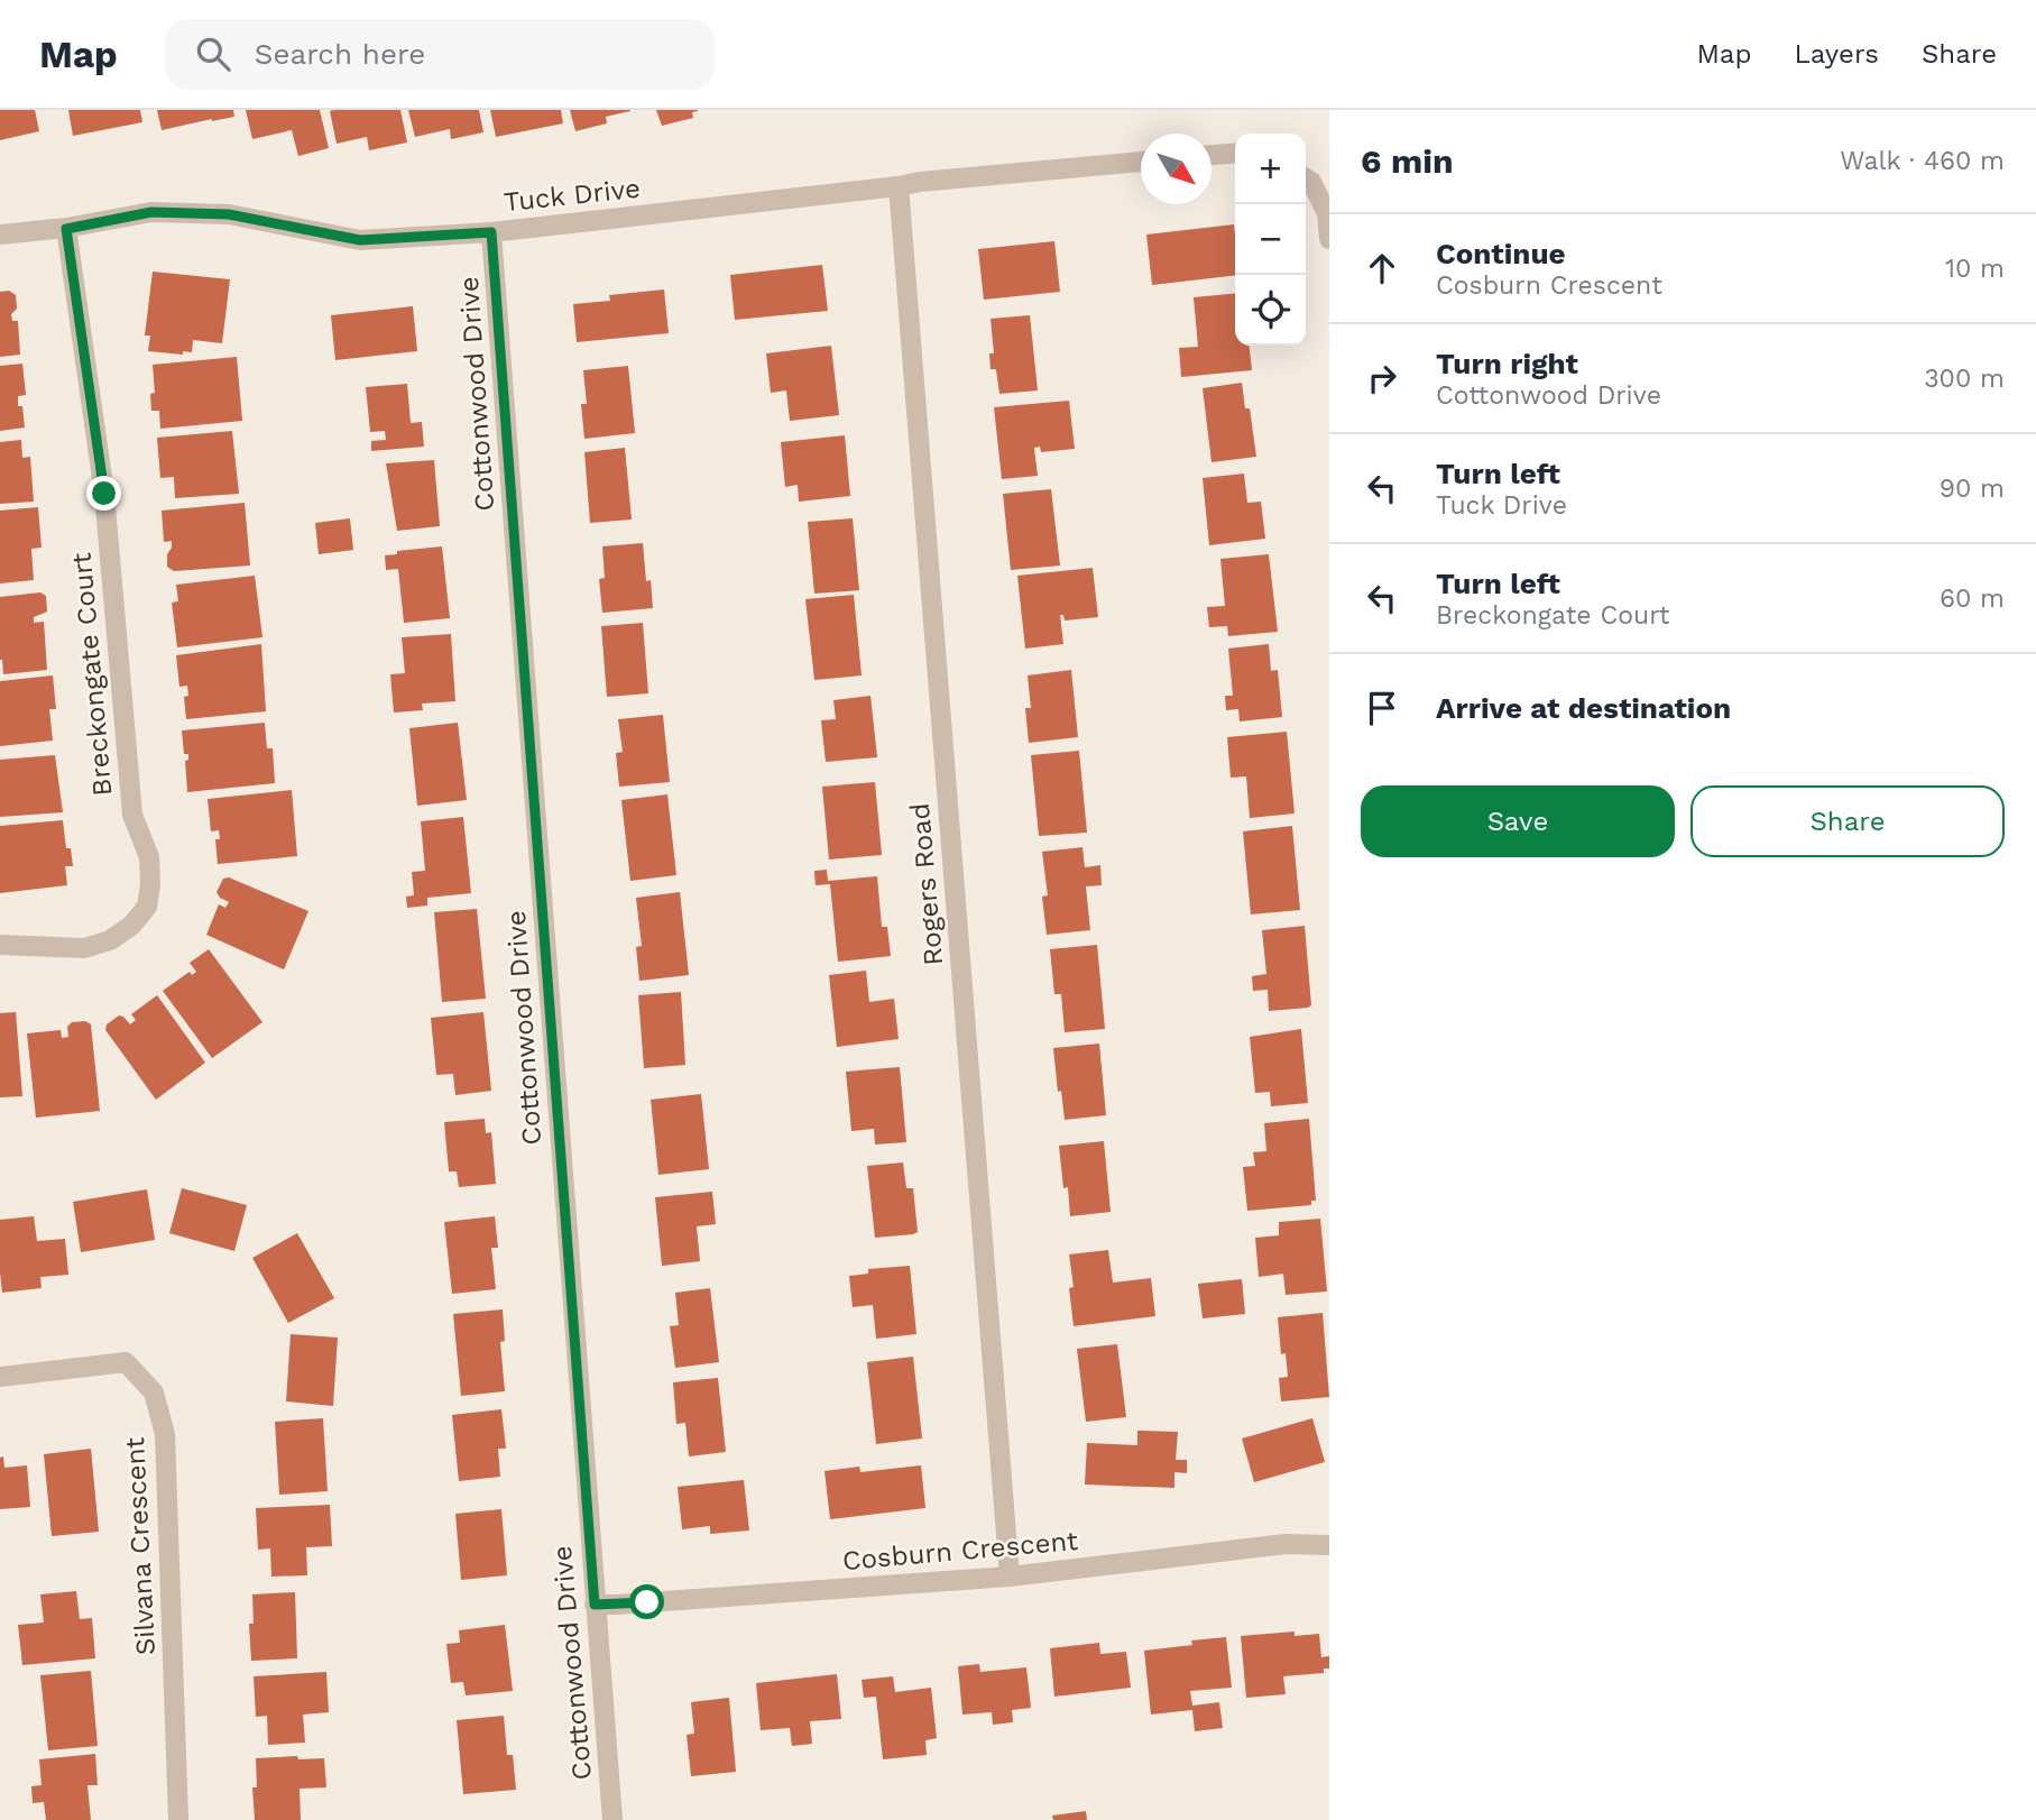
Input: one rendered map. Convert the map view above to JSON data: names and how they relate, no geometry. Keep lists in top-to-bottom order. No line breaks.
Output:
{"streets":{"street":["Tuck Drive","Cottonwood Drive","Breckongate Court","Rogers Road","Silvana Crescent","Cosburn Crescent"]},"crossings":[["Tuck Drive","Cottonwood Drive"],["Tuck Drive","Breckongate Court"],["Tuck Drive","Rogers Road"],["Cottonwood Drive","Cosburn Crescent"],["Rogers Road","Cosburn Crescent"]],"north":"bottom right","page":{"header":"Map","search":"Search here","nav":["Map","Layers","Share"],"heading":["6 min","Walk · 460 m"],"map_buttons":["+","−"],"list":[["Continue","Cosburn Crescent","10 m"],["Turn right","Cottonwood Drive","300 m"],["Turn left","Tuck Drive","90 m"],["Turn left","Breckongate Court","60 m"],"Arrive at destination"],"buttons":["Save","Share"]}}
